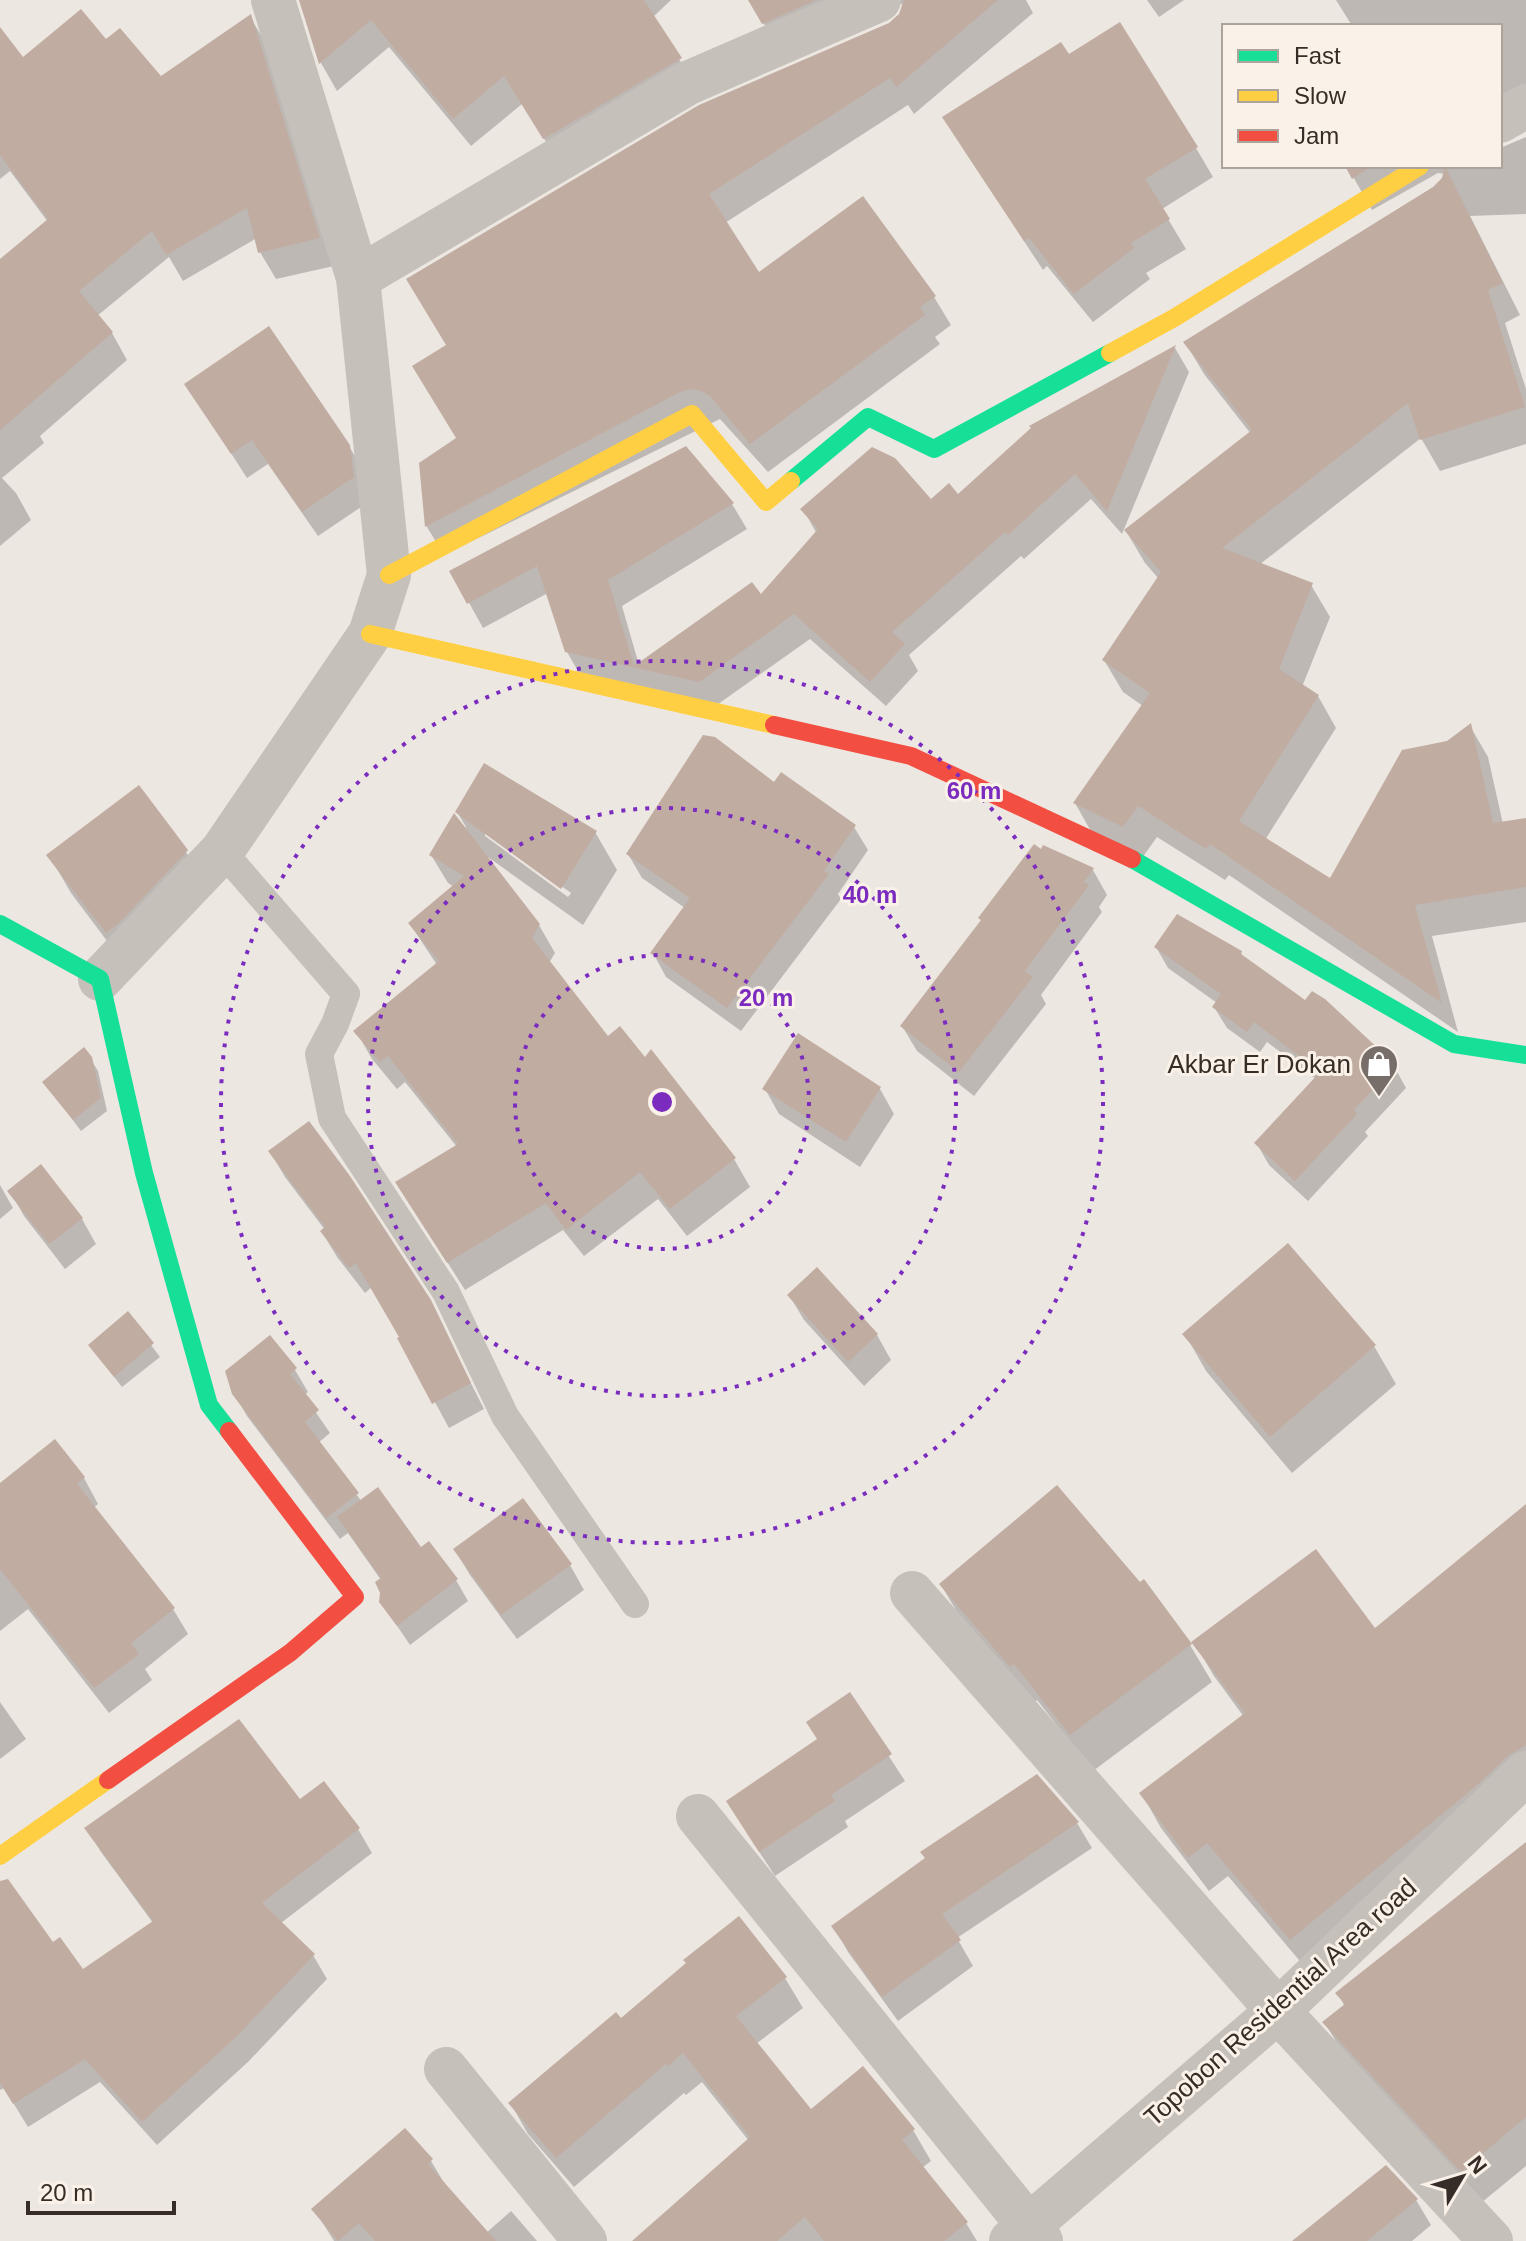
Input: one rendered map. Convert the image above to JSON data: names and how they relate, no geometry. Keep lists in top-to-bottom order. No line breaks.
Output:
{"streets":{"street":["Topobon Residential Area road"]},"places":{"shop":["Akbar Er Dokan"]},"legend":["Fast","Slow","Jam"],"scale_bar":"20 m","north":"top right","rings":["60 m","40 m","20 m"]}
